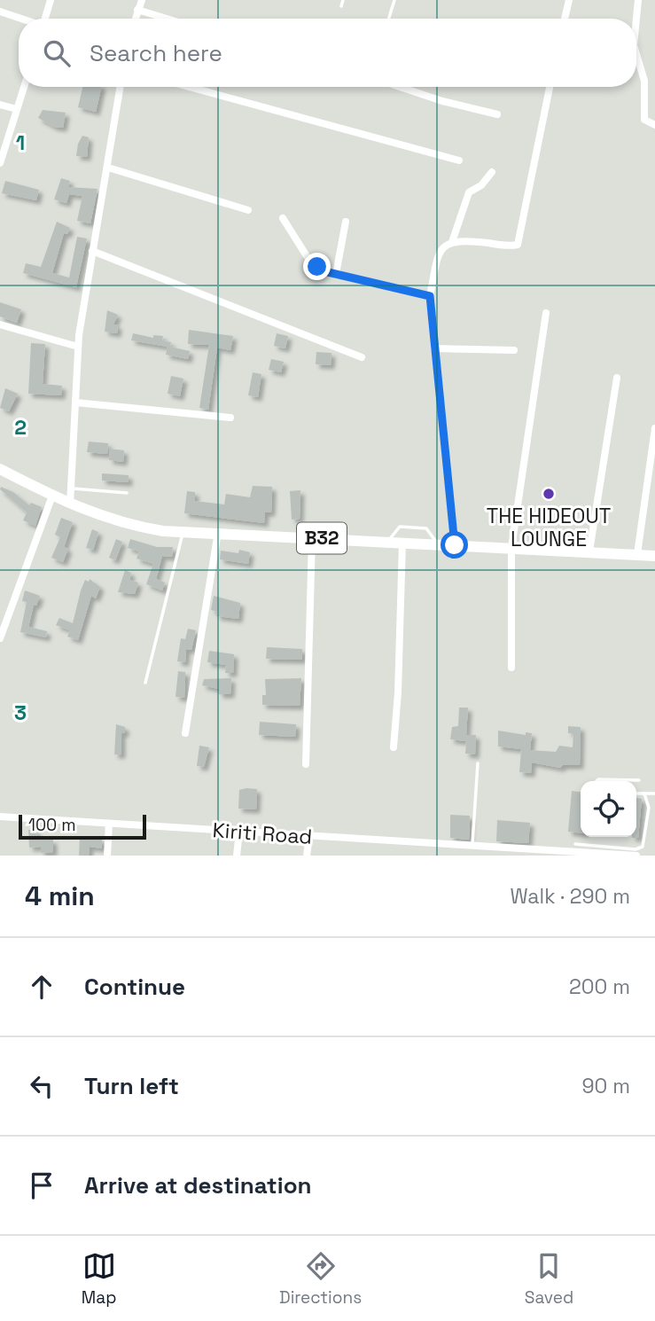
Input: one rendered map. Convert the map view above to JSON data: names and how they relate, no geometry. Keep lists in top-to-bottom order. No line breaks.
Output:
{"streets":{"highway":["B32"],"street":["Kiriti Road"]},"places":["THE HIDEOUT LOUNGE"],"scale_bar":"100 m","page":{"search":"Search here","scale":"100 m","heading":["4 min","Walk · 290 m"],"list":[["Continue","200 m"],["Turn left","90 m"],"Arrive at destination"],"nav":["Map","Directions","Saved"]},"grid":{"rows":["1","2","3"]}}
